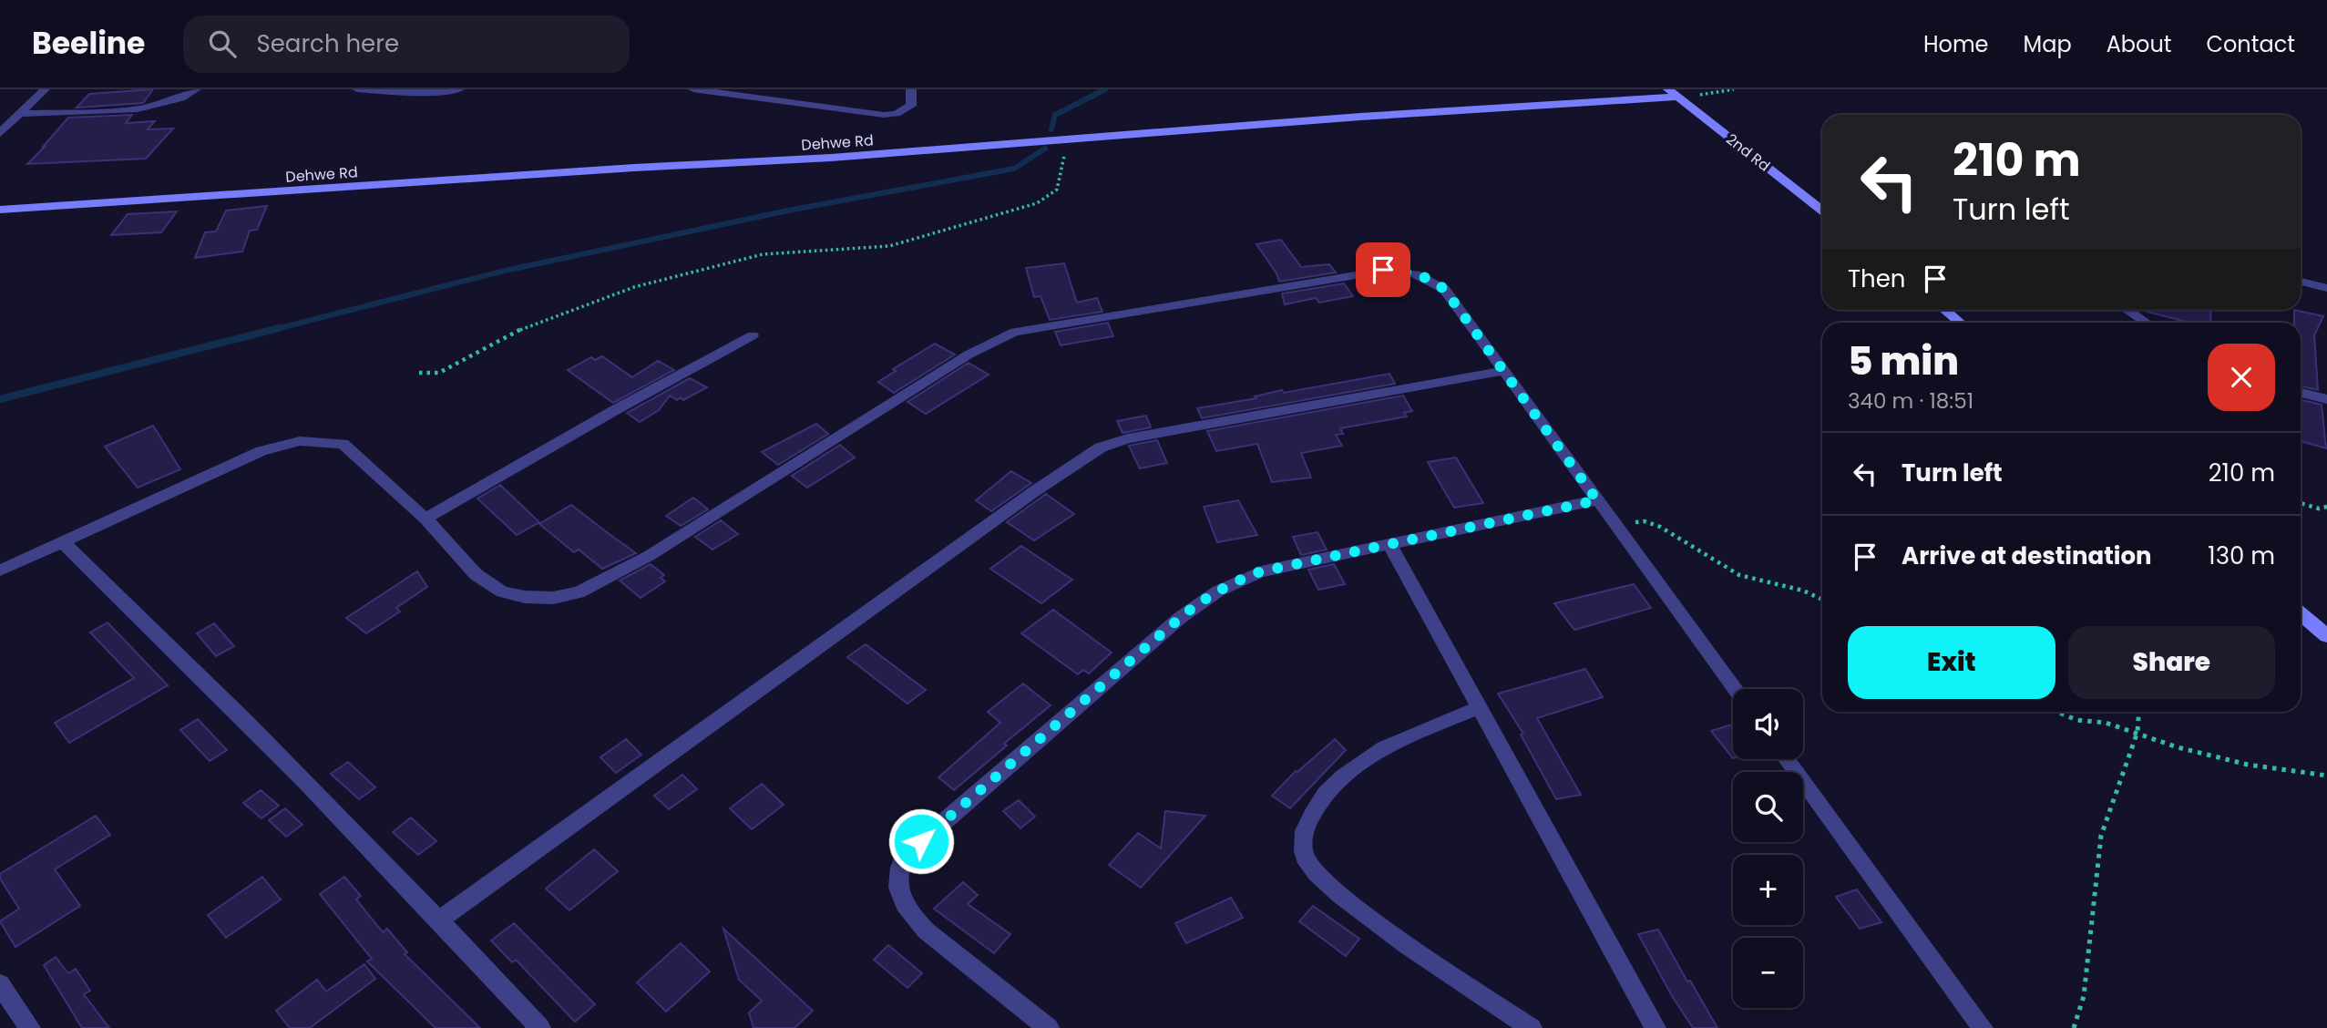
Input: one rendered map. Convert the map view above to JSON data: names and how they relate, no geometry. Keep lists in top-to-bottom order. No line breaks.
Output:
{"streets":{"street":["Dehwe Rd","2nd Rd"]},"crossings":[["Dehwe Rd","2nd Rd"]],"page":{"header":"Beeline","search":"Search here","nav":["Home","Map","About","Contact"],"turn":["210 m","Turn left"],"then":"Then","heading":["5 min","340 m · 18:51"],"list":[{"name":"Turn left","value":"210 m"},{"name":"Arrive at destination","value":"130 m"}],"buttons":["Exit","Share"],"map_buttons":["+","−"]}}
